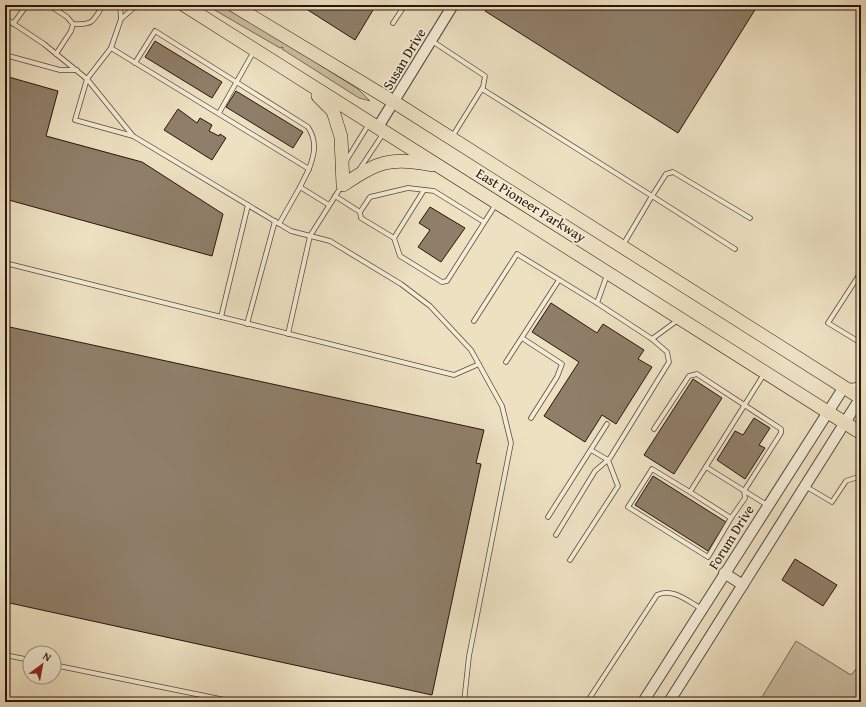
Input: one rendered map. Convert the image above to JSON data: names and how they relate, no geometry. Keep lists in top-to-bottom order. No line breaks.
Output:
{"streets":{"main road":["East Pioneer Parkway"],"street":["Susan Drive","Forum Drive"]},"crossings":[["Susan Drive","East Pioneer Parkway"],["East Pioneer Parkway","Forum Drive"]],"north":"top right"}
